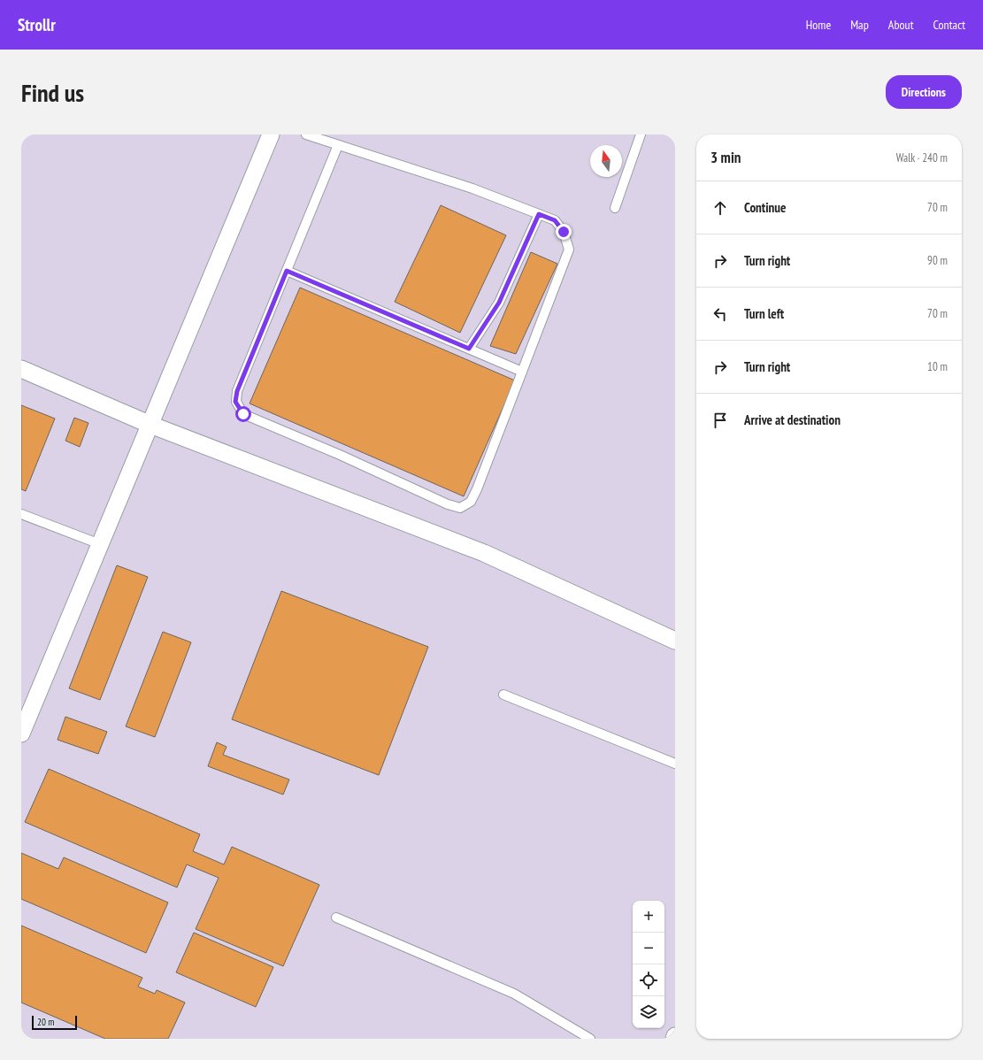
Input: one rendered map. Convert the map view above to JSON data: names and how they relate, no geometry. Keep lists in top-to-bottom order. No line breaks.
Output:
{"scale_bar":"20 m","north":"top","page":{"header":"Strollr","nav":["Home","Map","About","Contact"],"buttons":"Directions","title":"Find us","heading":["3 min","Walk · 240 m"],"list":[["Continue","70 m"],["Turn right","90 m"],["Turn left","70 m"],["Turn right","10 m"],"Arrive at destination"],"map_buttons":["+","−"],"scale":"20 m"}}
